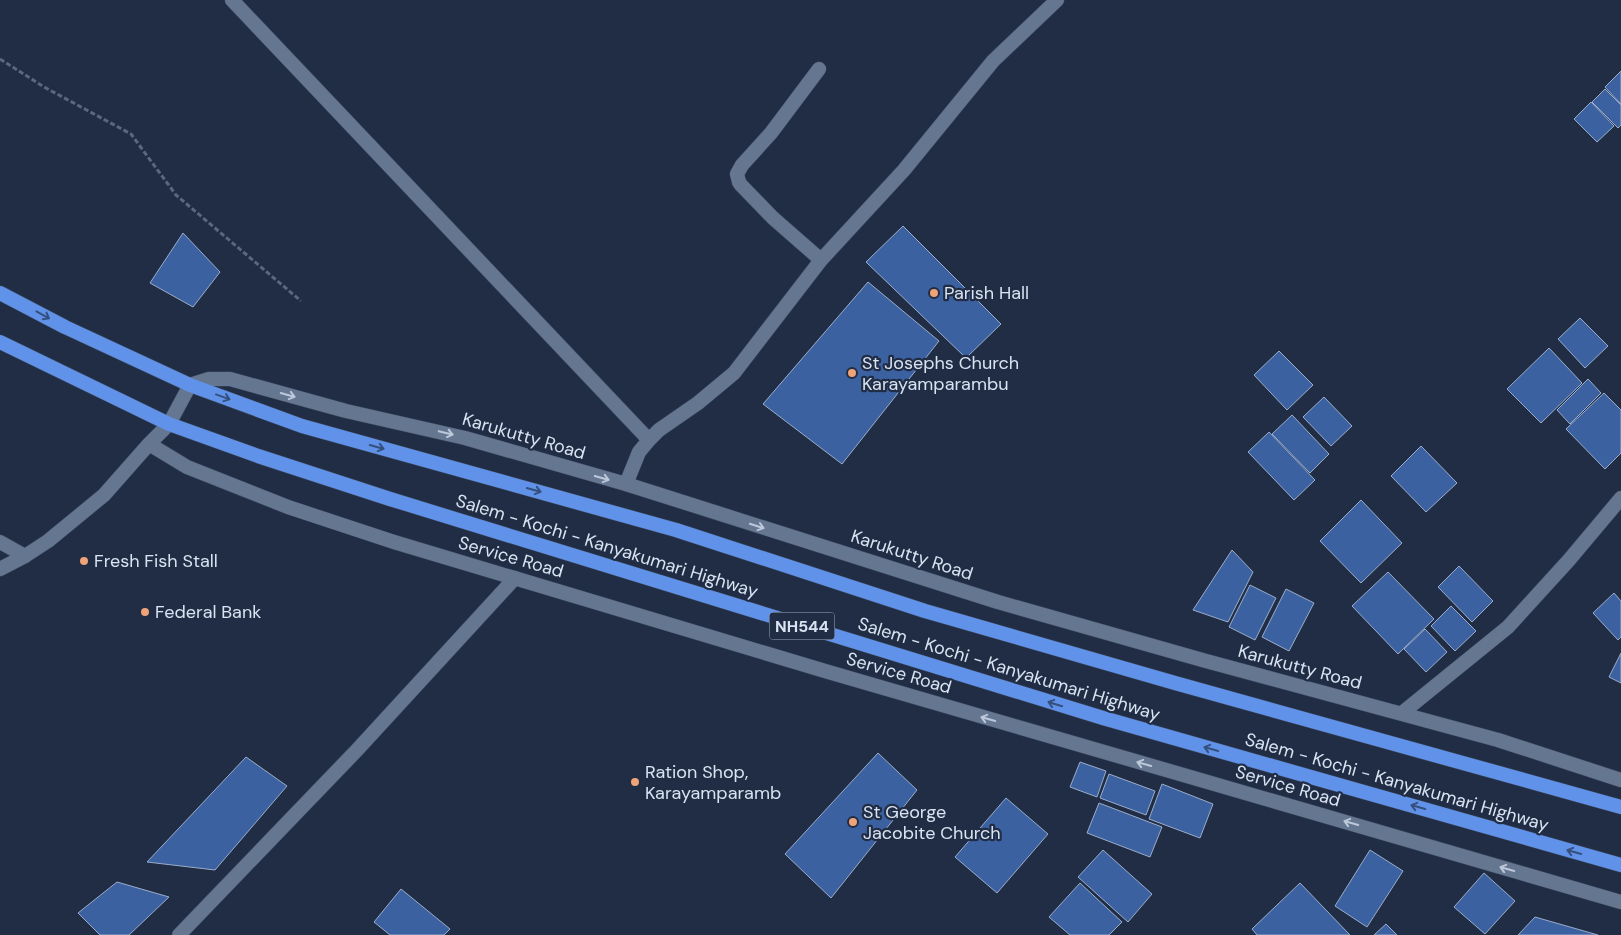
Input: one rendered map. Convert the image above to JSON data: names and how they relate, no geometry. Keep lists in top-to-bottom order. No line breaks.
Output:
{"streets":{"highway":["Salem - Kochi - Kanyakumari Highway","NH544"],"street":["Karukutty Road","Service Road"]},"crossings":[["Karukutty Road","Salem - Kochi - Kanyakumari Highway"]],"one_way":["Karukutty Road","Service Road"],"places":["Parish Hall","St Josephs Church Karayamparambu","Fresh Fish Stall","Federal Bank","Ration Shop, Karayamparamb","St George Jacobite Church"]}
